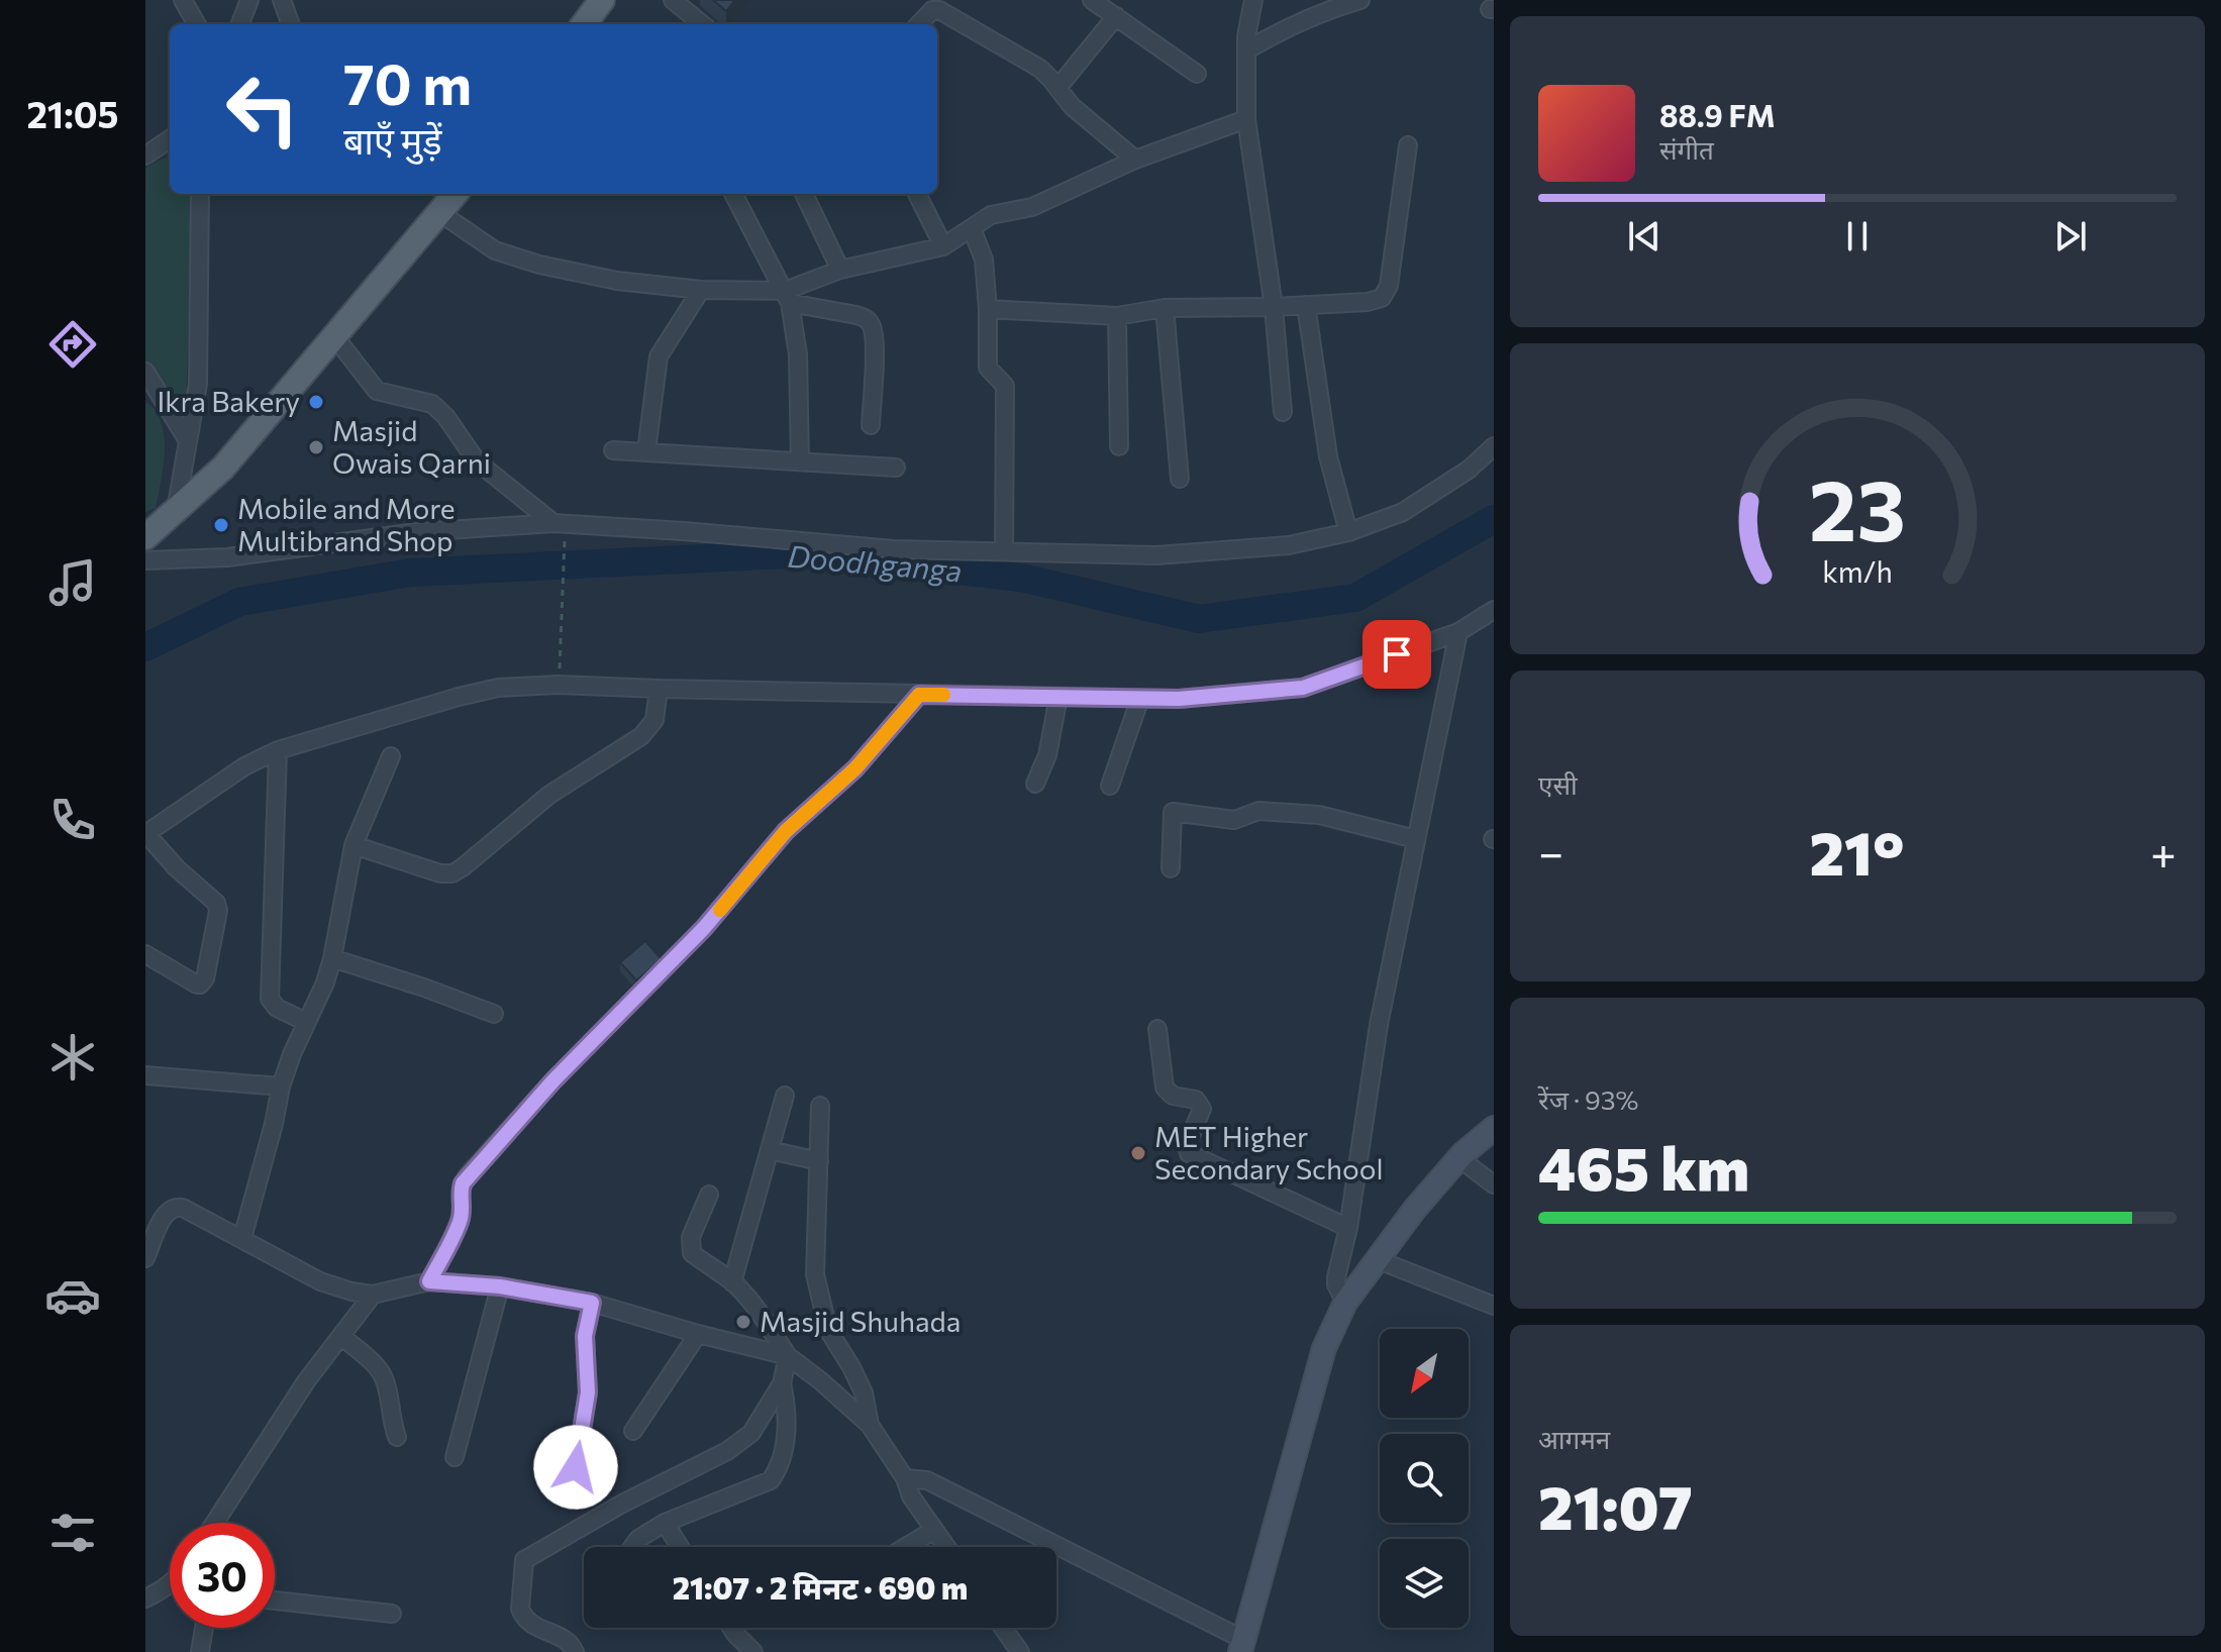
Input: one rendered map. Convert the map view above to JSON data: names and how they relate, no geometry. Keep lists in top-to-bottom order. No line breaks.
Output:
{"water":["Doodhganga"],"places":["Ikra Bakery","Masjid Owais Qarni","Mobile and More Multibrand Shop","MET Higher Secondary School","Masjid Shuhada"],"north":"bottom left","page":{"tabs":"21:05","turn":["70 m","बाएँ मुड़ें"],"song":["88.9 FM","संगीत"],"tile":["एसी",["रेंज · 93%","465 km"],["आगमन","21:07"]],"heat":["−","21°","+"],"limit":"30","trip":"21:07 · 2 मिनट · 690 m","gauge":["23","km/h"]}}
